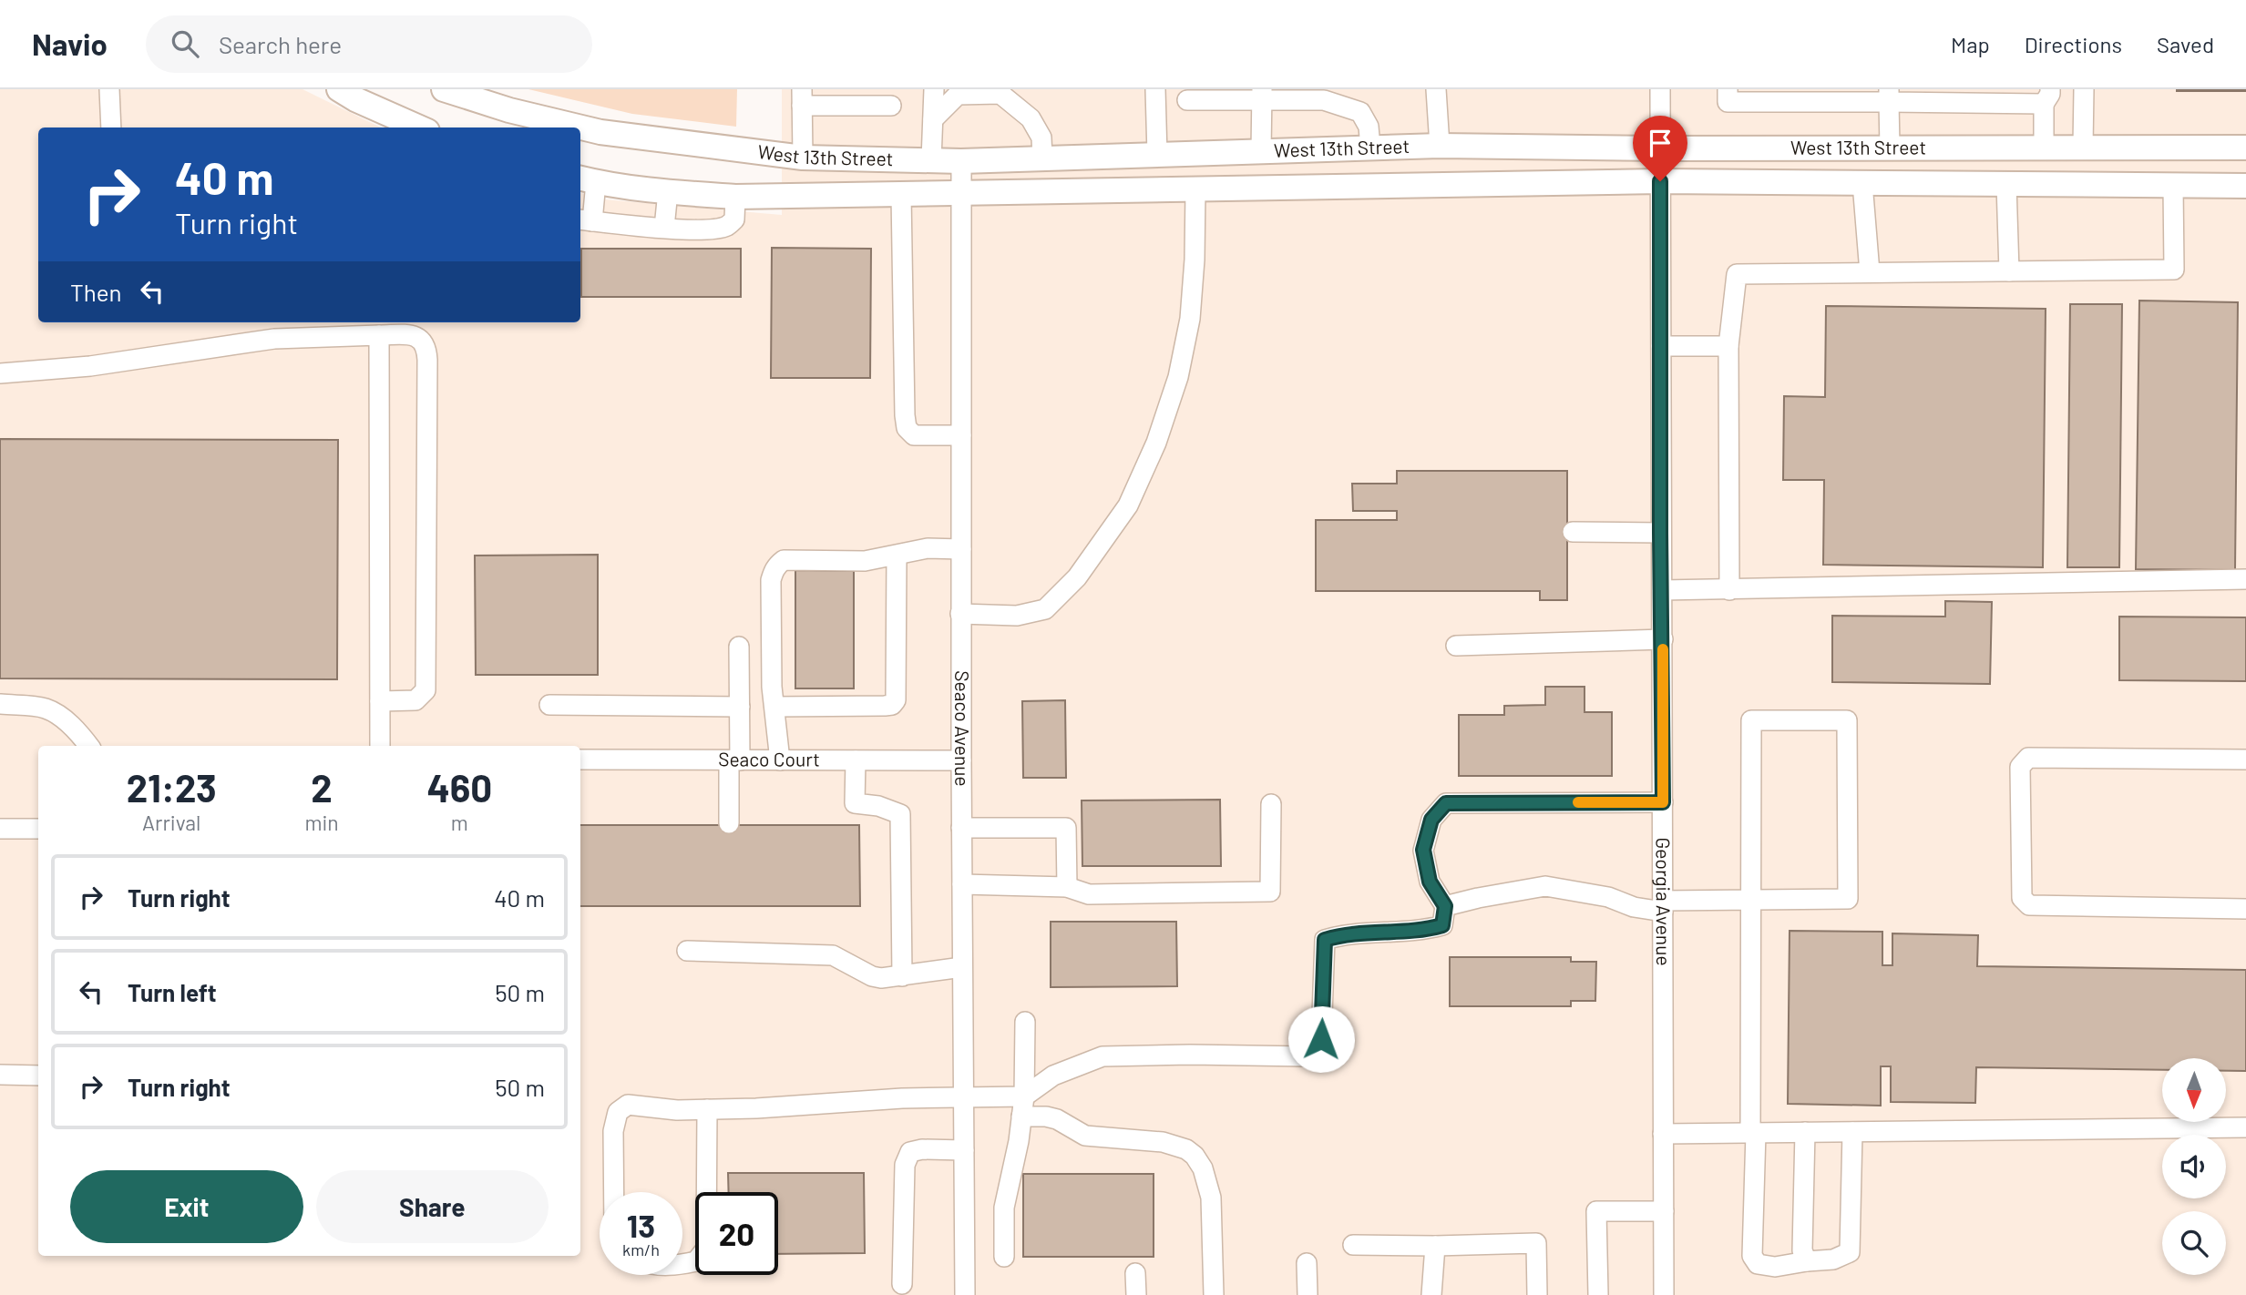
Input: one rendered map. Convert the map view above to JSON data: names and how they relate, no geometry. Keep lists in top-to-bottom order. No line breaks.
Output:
{"streets":{"main road":["West 13th Street"],"street":["Seaco Avenue","Seaco Court","Georgia Avenue"]},"crossings":[["West 13th Street","Seaco Avenue"],["West 13th Street","Georgia Avenue"],["Seaco Avenue","Seaco Court"]],"north":"bottom","page":{"header":"Navio","search":"Search here","nav":["Map","Directions","Saved"],"turn":["40 m","Turn right"],"then":"Then","eta":["21:23","Arrival","2","min","460","m"],"list":[{"name":"Turn right","value":"40 m"},{"name":"Turn left","value":"50 m"},{"name":"Turn right","value":"50 m"}],"buttons":["Exit","Share"],"speed":"13 km/h","limit":"20"}}
